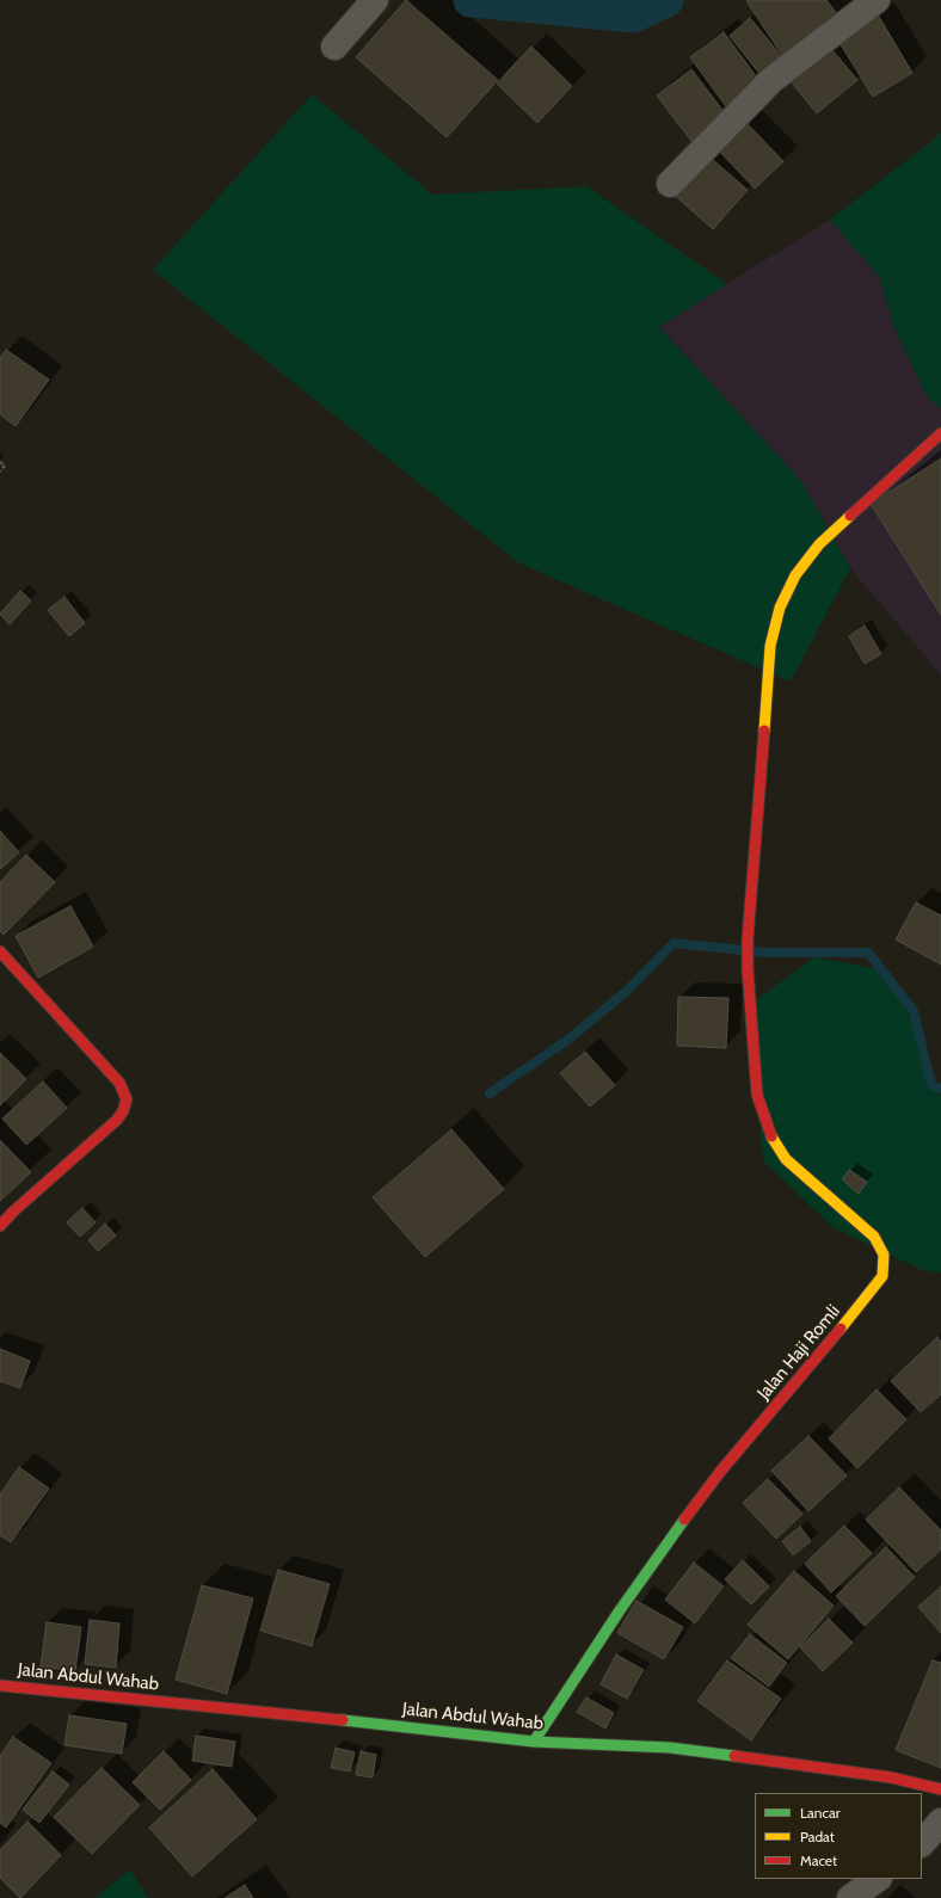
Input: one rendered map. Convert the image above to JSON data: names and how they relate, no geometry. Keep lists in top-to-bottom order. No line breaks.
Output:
{"streets":{"street":["Jalan Haji Romli","Jalan Abdul Wahab"]},"crossings":[["Jalan Haji Romli","Jalan Abdul Wahab"]],"legend":["Lancar","Padat","Macet"]}
